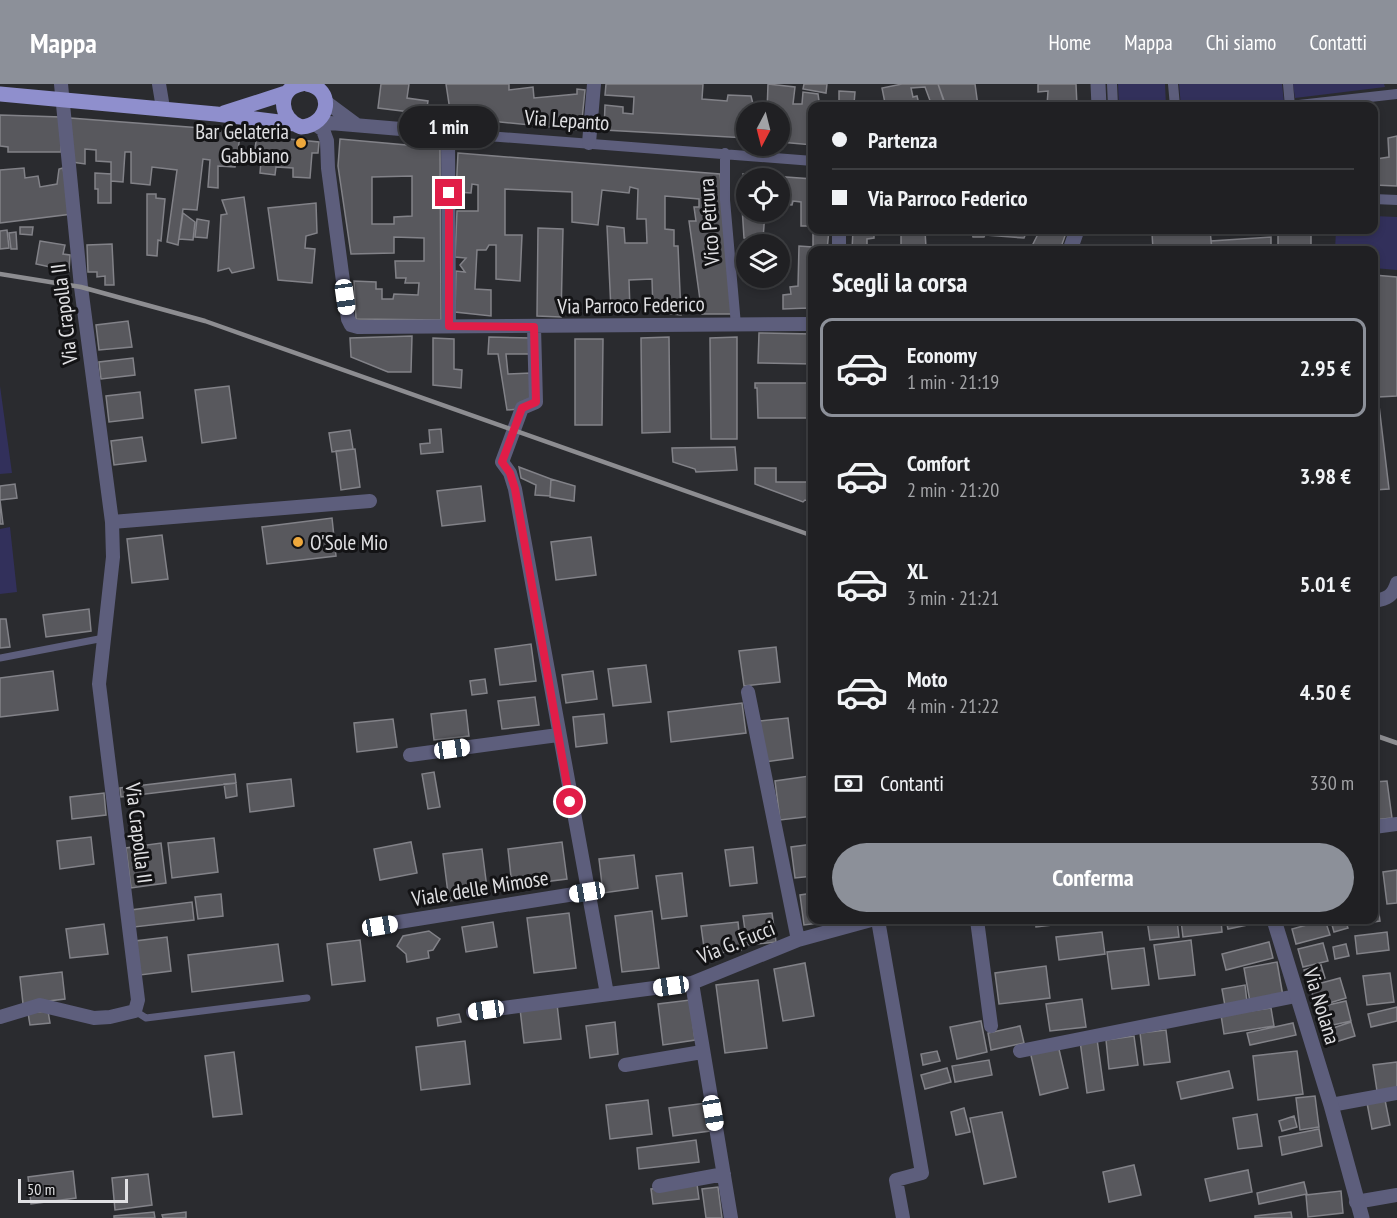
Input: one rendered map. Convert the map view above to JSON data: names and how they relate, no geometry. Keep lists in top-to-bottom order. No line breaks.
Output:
{"streets":{"street":["Via Lepanto","Vico Petrura","Via Parroco Federico","Via Crapolla II","Viale delle Mimose","Via G. Fucci","Via Nolana"]},"crossings":[["Via Lepanto","Vico Petrura"],["Via Lepanto","Via Parroco Federico"],["Vico Petrura","Via Parroco Federico"]],"places":["Bar Gelateria Gabbiano","O'Sole Mio"],"scale_bar":"50 m","north":"bottom","page":{"header":"Mappa","nav":["Home","Mappa","Chi siamo","Contatti"],"banner":["Partenza","Via Parroco Federico"],"bubble":"1 min","heading":"Scegli la corsa","list":[{"name":"Economy","note":"1 min · 21:19","value":"2.95 €"},{"name":"Comfort","note":"2 min · 21:20","value":"3.98 €"},{"name":"XL","note":"3 min · 21:21","value":"5.01 €"},{"name":"Moto","note":"4 min · 21:22","value":"4.50 €"}],"pay":["Contanti","330 m"],"buttons":"Conferma","scale":"50 m"}}
